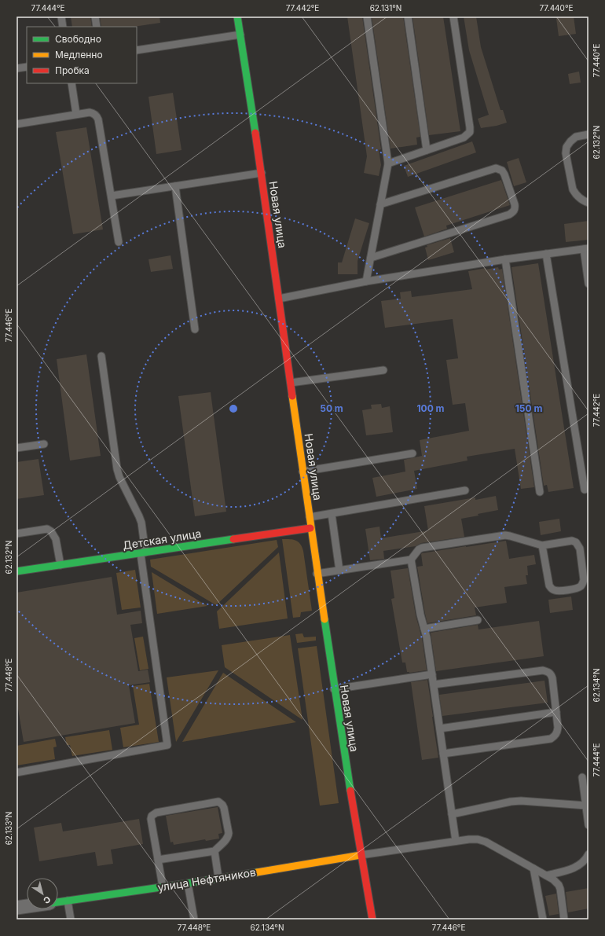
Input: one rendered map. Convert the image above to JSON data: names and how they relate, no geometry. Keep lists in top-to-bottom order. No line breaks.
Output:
{"streets":{"street":["Новая улица","Детская улица","улица Нефтяников"]},"crossings":[["Новая улица","Детская улица"],["Новая улица","улица Нефтяников"]],"legend":["Свободно","Медленно","Пробка"],"north":"bottom right","coordinates":["77.444°E","77.442°E","62.131°N","77.440°E","62.132°N","77.446°E","77.448°E","62.134°N","62.133°N"],"rings":["50 m","100 m","150 m"]}
